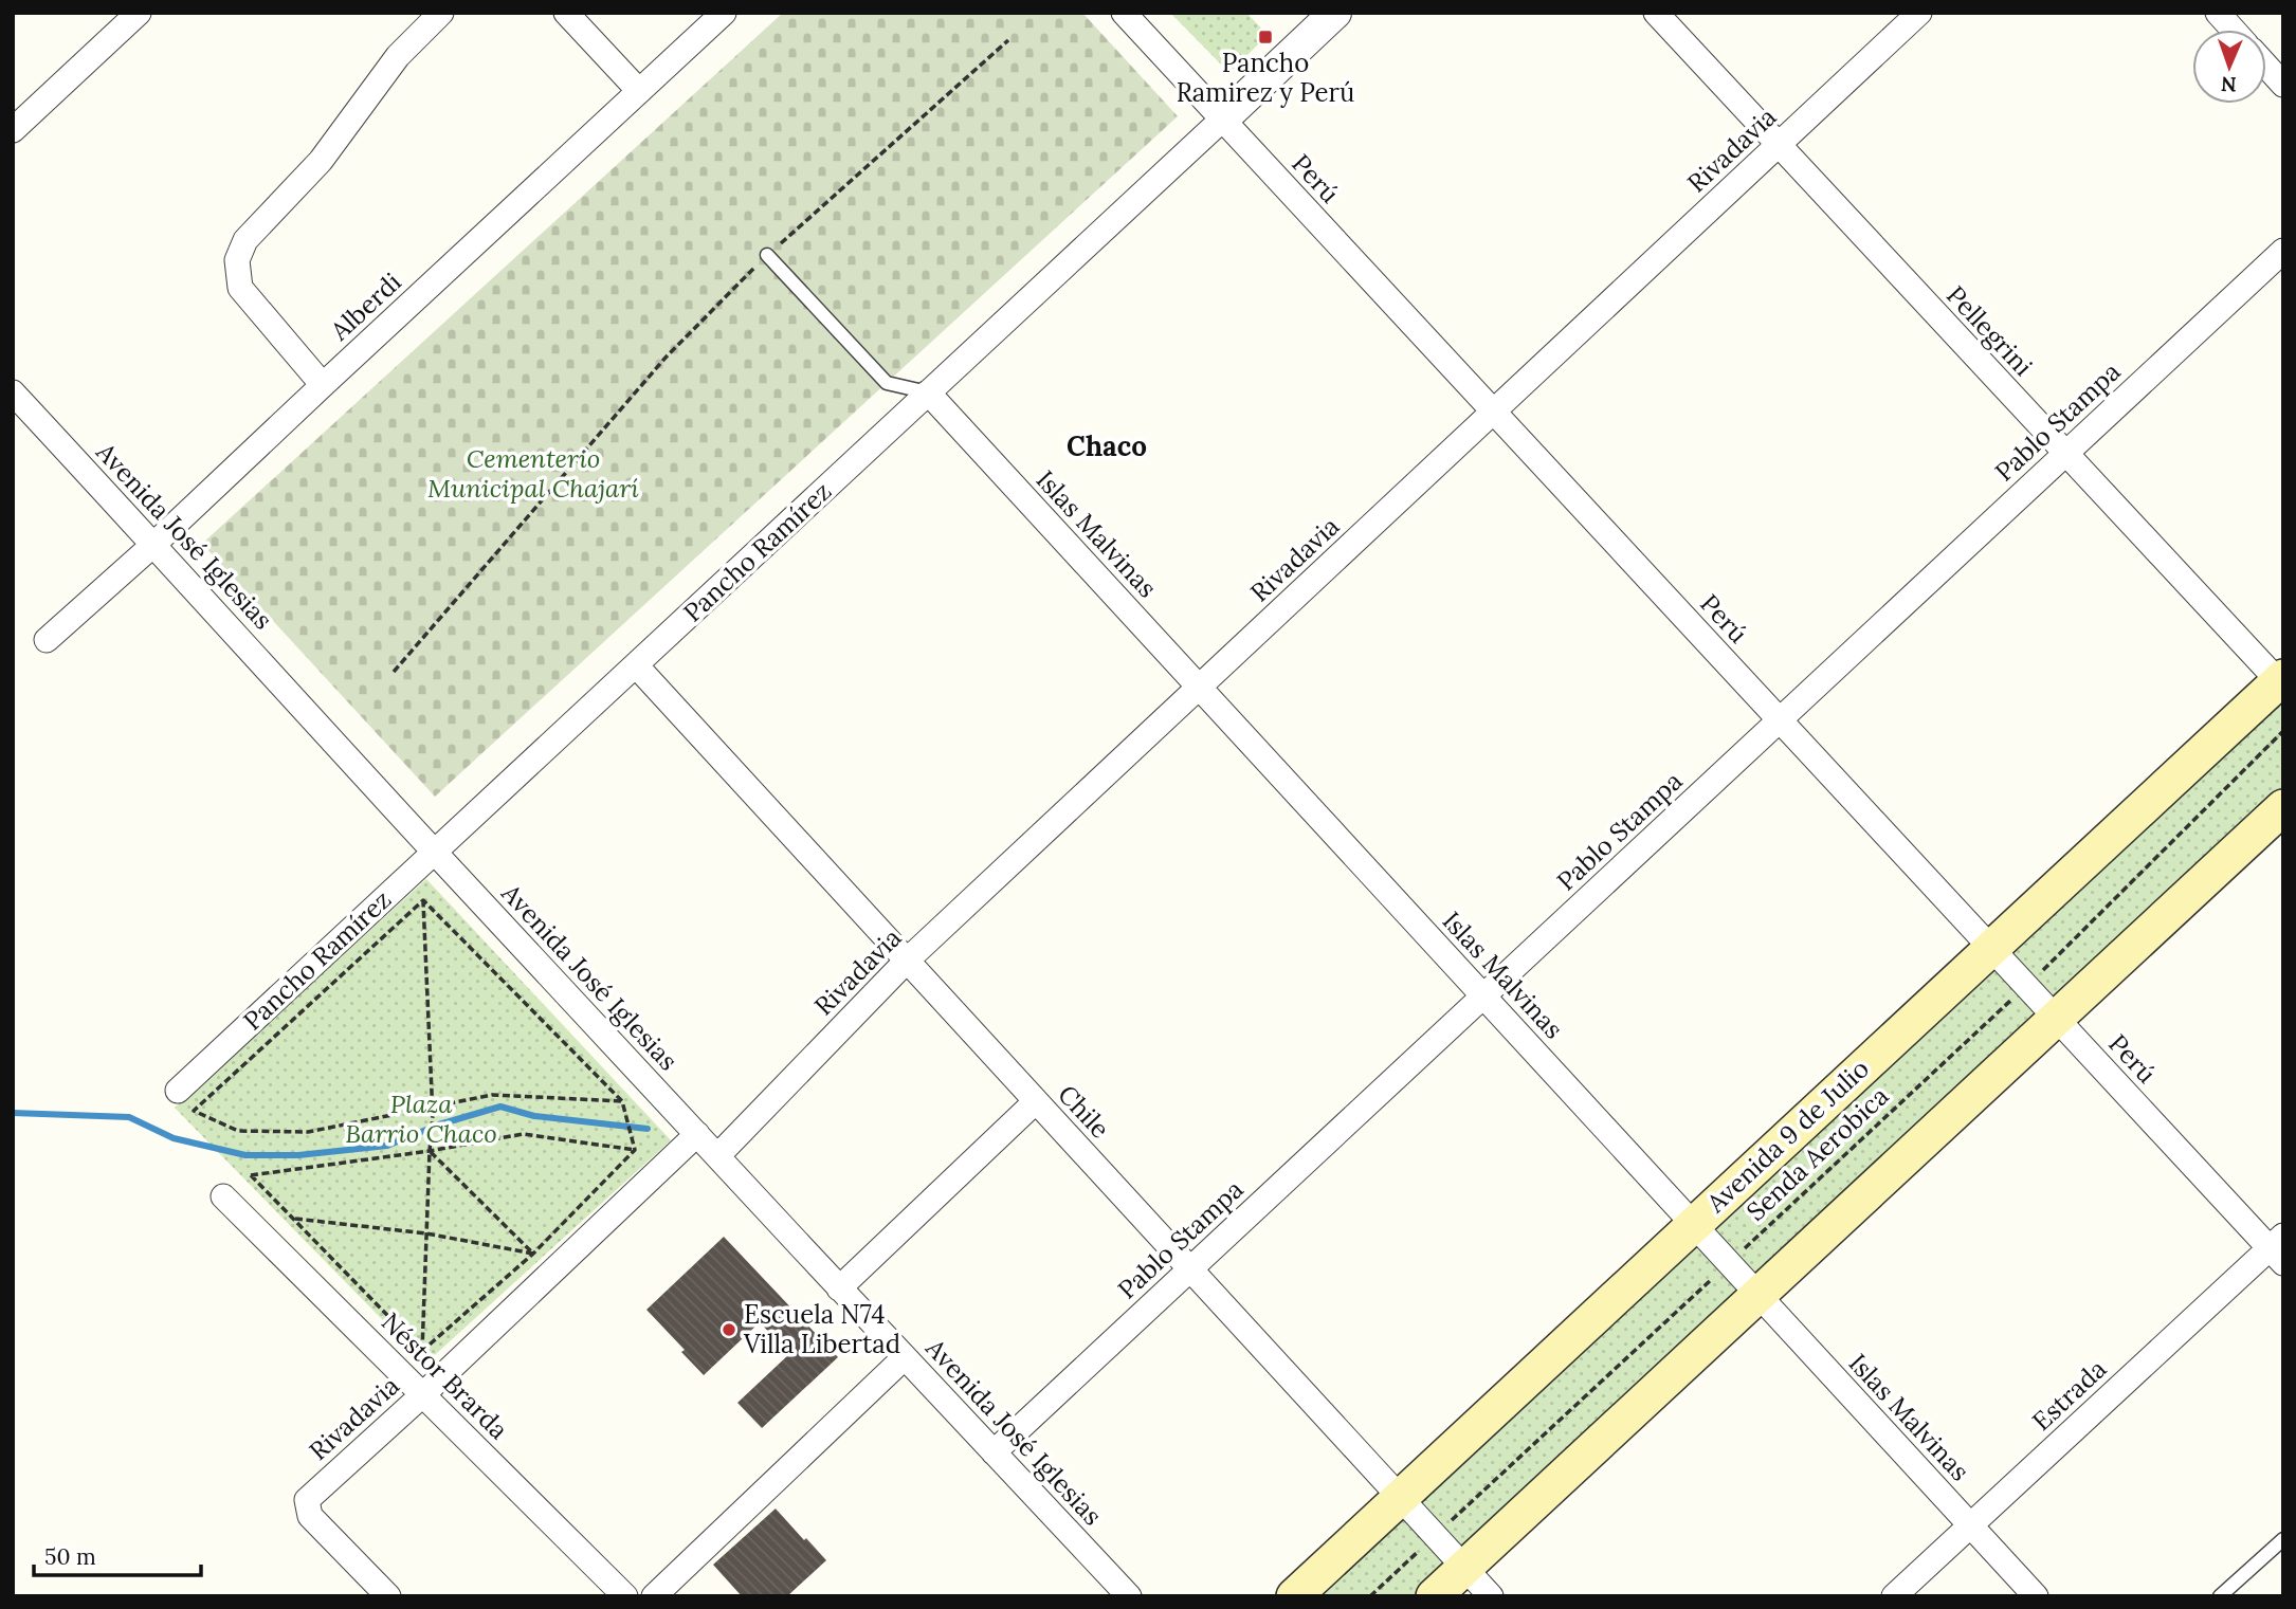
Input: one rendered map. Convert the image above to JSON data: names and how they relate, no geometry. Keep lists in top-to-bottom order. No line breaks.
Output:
{"streets":{"main road":["Avenida 9 de Julio"],"street":["Rivadavia","Perú","Alberdi","Pellegrini","Pablo Stampa","Islas Malvinas","Avenida José Iglesias","Pancho Ramírez","Chile","Néstor Brarda","Estrada"],"path":["Senda Aerobica"]},"crossings":[["Rivadavia","Perú"],["Rivadavia","Pellegrini"],["Rivadavia","Islas Malvinas"],["Rivadavia","Avenida José Iglesias"],["Rivadavia","Chile"],["Rivadavia","Néstor Brarda"],["Perú","Pablo Stampa"],["Perú","Pancho Ramírez"],["Perú","Avenida 9 de Julio"],["Perú","Senda Aerobica"],["Perú","Estrada"],["Alberdi","Avenida José Iglesias"],["Pellegrini","Pablo Stampa"],["Pellegrini","Avenida 9 de Julio"],["Pablo Stampa","Islas Malvinas"],["Pablo Stampa","Avenida José Iglesias"],["Pablo Stampa","Chile"],["Islas Malvinas","Pancho Ramírez"],["Islas Malvinas","Avenida 9 de Julio"],["Islas Malvinas","Senda Aerobica"],["Islas Malvinas","Estrada"],["Avenida José Iglesias","Pancho Ramírez"],["Pancho Ramírez","Chile"],["Chile","Avenida 9 de Julio"],["Chile","Senda Aerobica"]],"districts":["Chaco"],"parks":["Cementerio Municipal Chajarí","Plaza Barrio Chaco"],"places":{"transit":["Pancho Ramirez y Perú"],"other":["Escuela N74 Villa Libertad"]},"scale_bar":"50 m","north":"bottom"}
